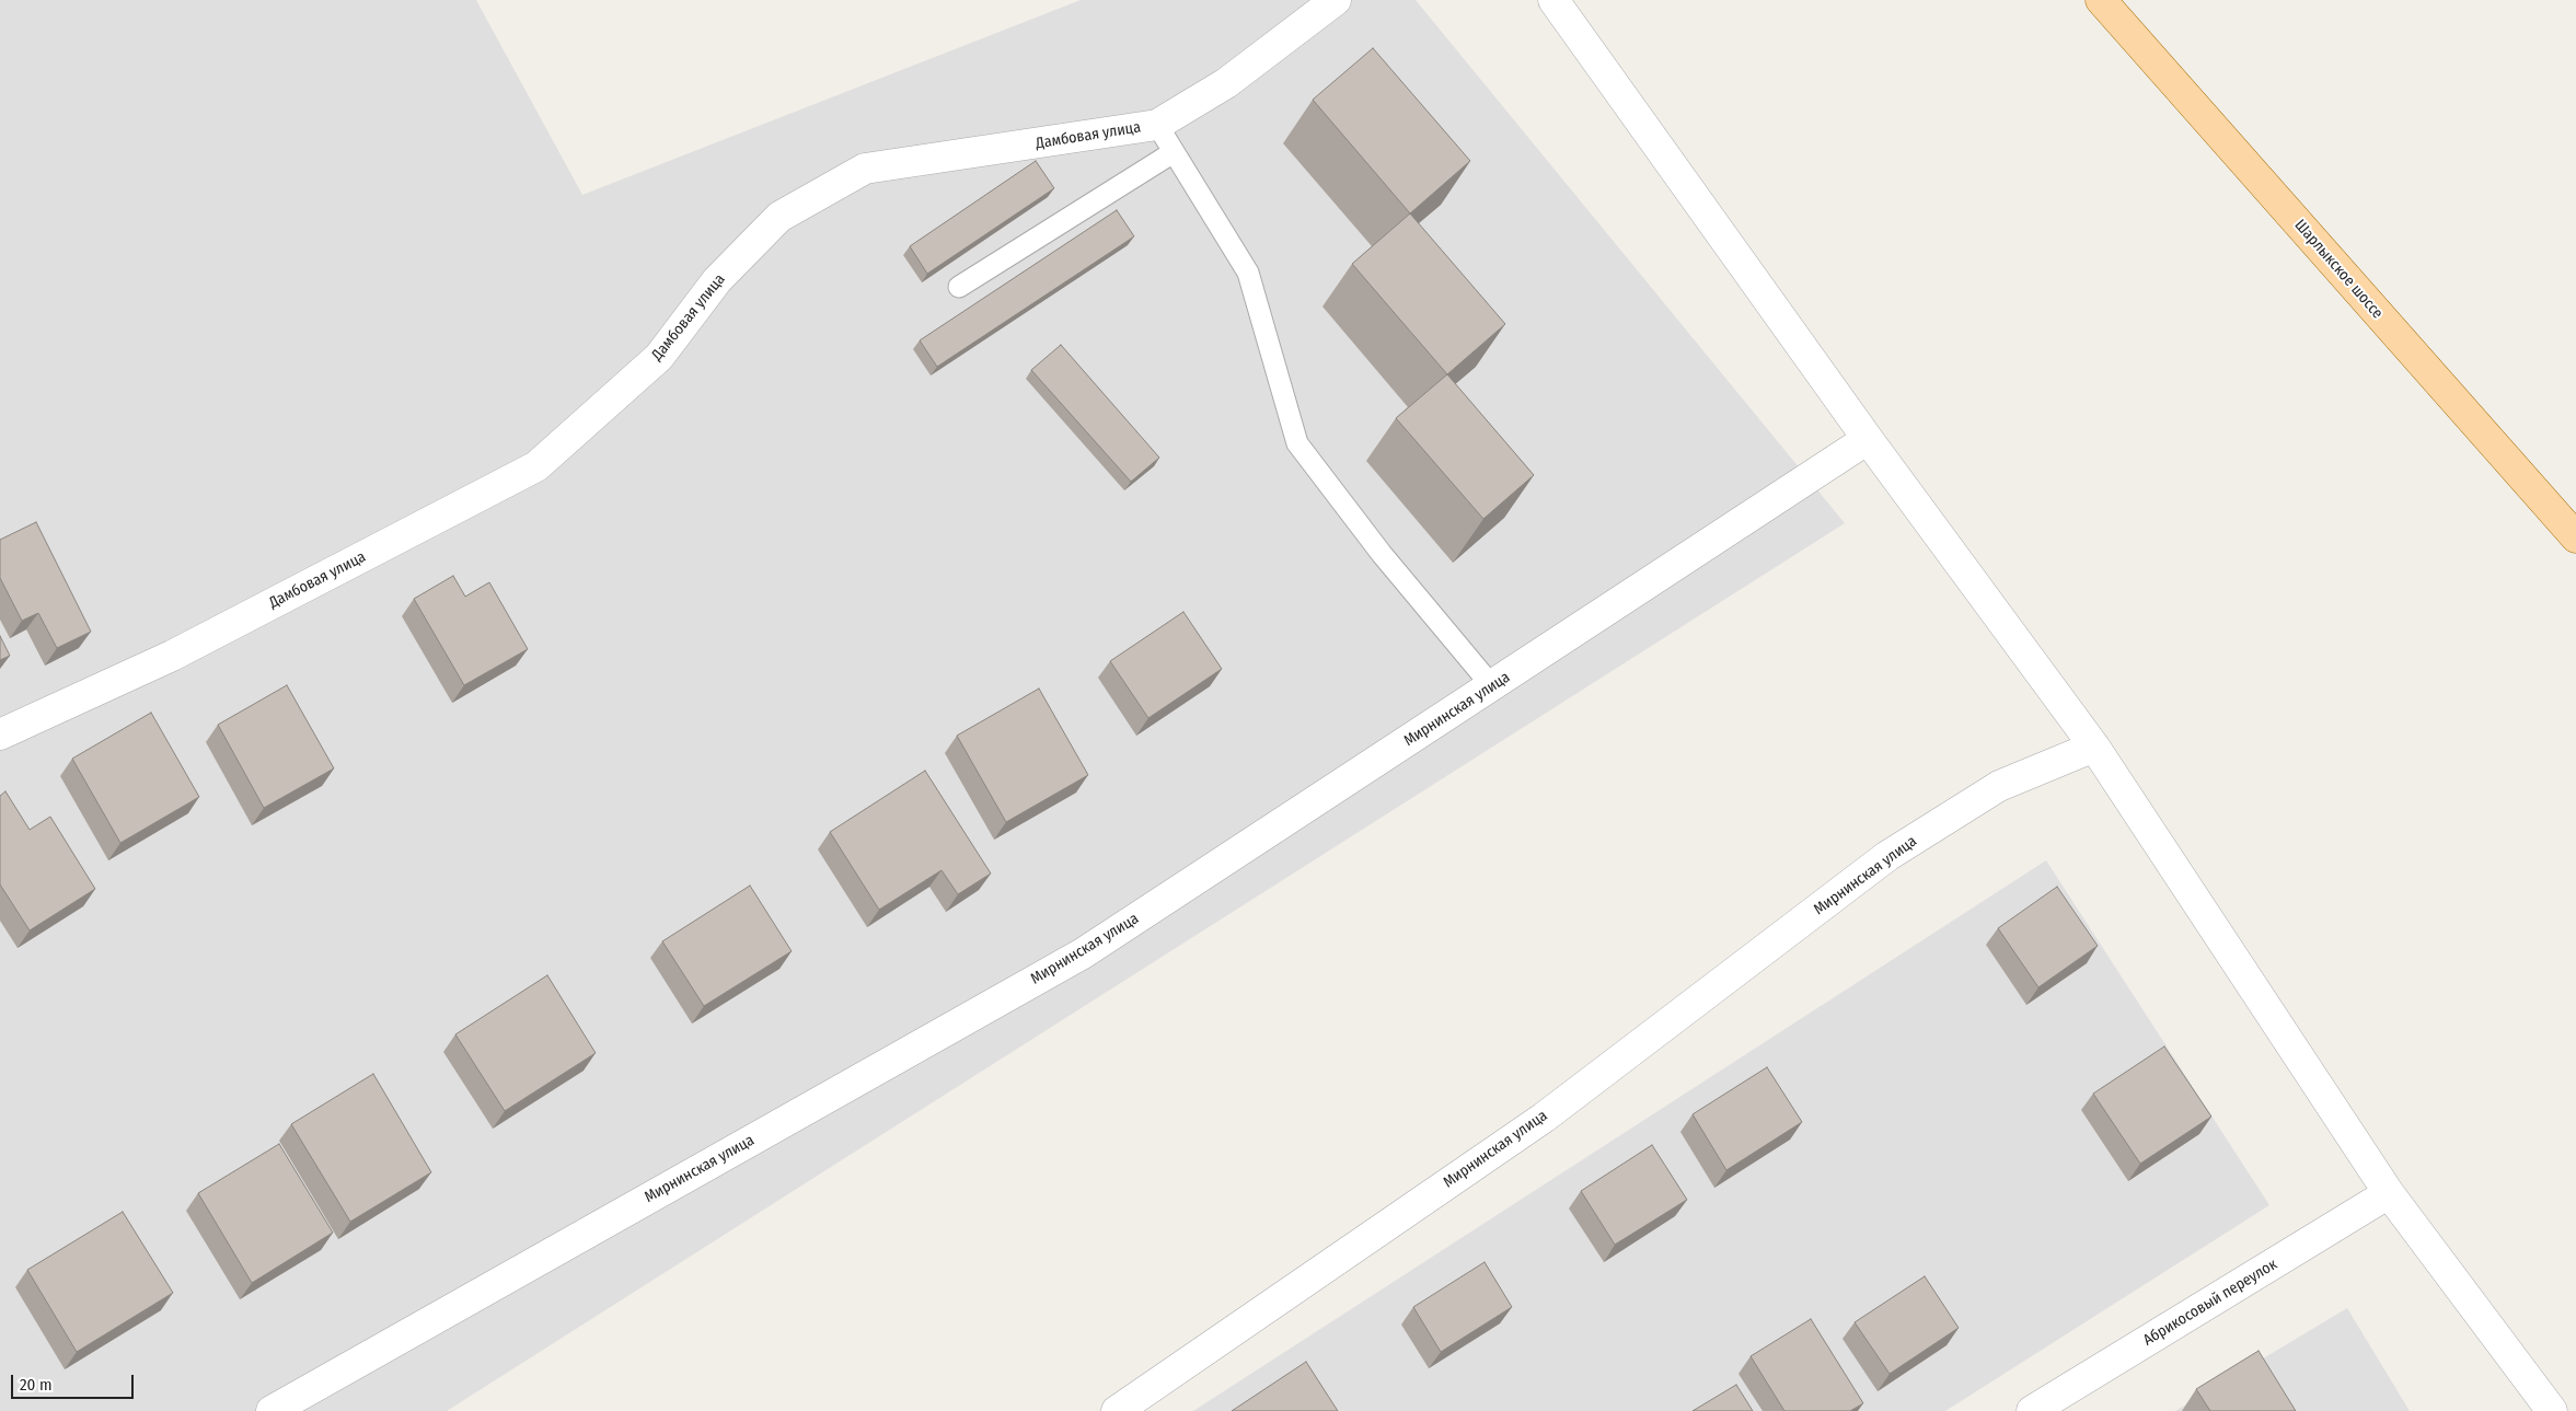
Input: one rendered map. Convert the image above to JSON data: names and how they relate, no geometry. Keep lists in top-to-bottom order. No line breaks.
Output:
{"streets":{"main road":["Шарлыкское шоссе"],"street":["Дамбовая улица","Мирнинская улица","Абрикосовый переулок"]},"scale_bar":"20 m"}
